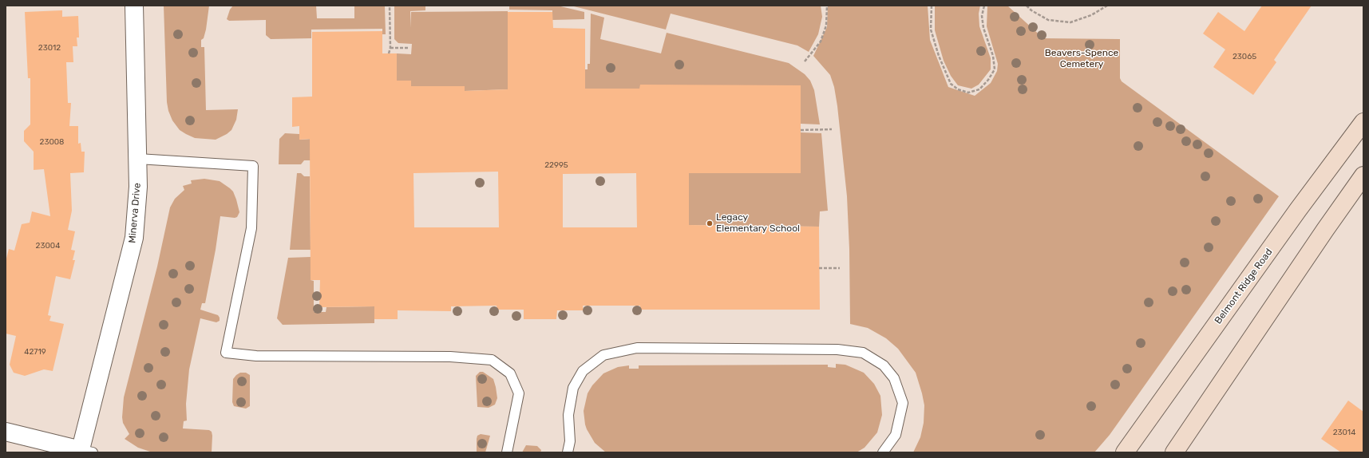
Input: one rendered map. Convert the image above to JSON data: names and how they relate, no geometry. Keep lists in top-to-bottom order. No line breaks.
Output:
{"streets":{"main road":["Belmont Ridge Road"],"street":["Minerva Drive"]},"parks":["Beavers-Spence Cemetery"],"places":["Legacy Elementary School"],"house_numbers":["23012","23065","23008","22995","23004","42719","23014"]}
